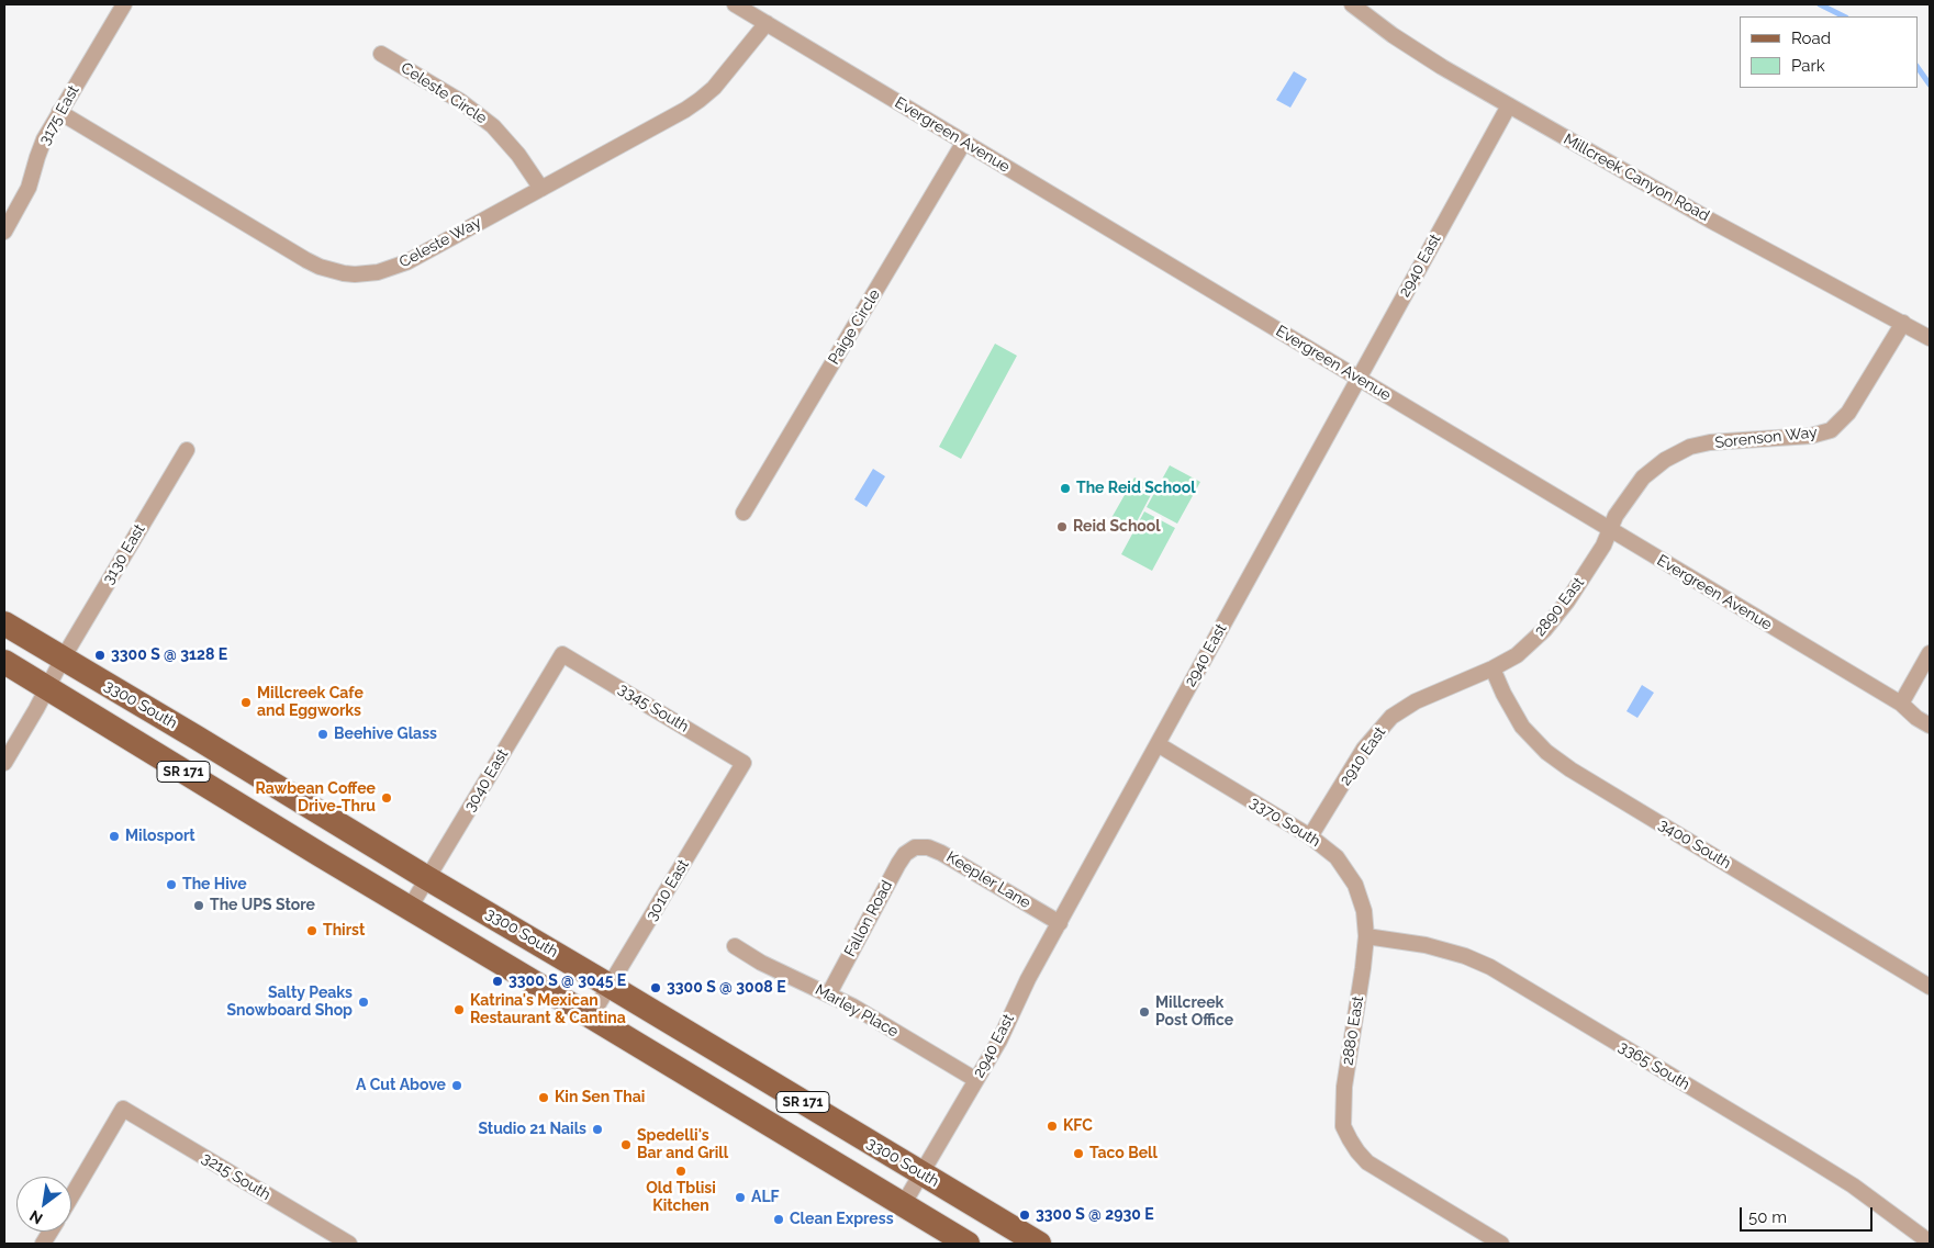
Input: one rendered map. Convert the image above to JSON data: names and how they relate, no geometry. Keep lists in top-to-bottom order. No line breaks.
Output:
{"streets":{"main road":["3300 South","SR 171"],"street":["Celeste Circle","3175 East","Evergreen Avenue","Millcreek Canyon Road","Celeste Way","2940 East","Paige Circle","Sorenson Way","3130 East","2890 East","3345 South","2910 East","3040 East","3370 South","3400 South","Keepler Lane","3010 East","Fallon Road","Marley Place","2880 East","3365 South","3215 South"]},"crossings":[["Celeste Circle","Celeste Way"],["3175 East","Celeste Way"],["Evergreen Avenue","Celeste Way"],["Evergreen Avenue","2940 East"],["Evergreen Avenue","Paige Circle"],["Evergreen Avenue","Sorenson Way"],["Evergreen Avenue","2890 East"],["Millcreek Canyon Road","2940 East"],["Millcreek Canyon Road","Sorenson Way"],["2940 East","3300 South"],["2940 East","SR 171"],["2940 East","3370 South"],["2940 East","Keepler Lane"],["2940 East","Marley Place"],["Sorenson Way","2890 East"],["3130 East","3300 South"],["3130 East","SR 171"],["2890 East","2910 East"],["2890 East","3400 South"],["3300 South","3040 East"],["3300 South","3010 East"],["3345 South","3040 East"],["3345 South","3010 East"],["2910 East","3370 South"],["2910 East","3400 South"],["SR 171","3040 East"],["SR 171","3010 East"],["3370 South","2880 East"],["3370 South","3365 South"],["Keepler Lane","Fallon Road"],["Fallon Road","Marley Place"],["2880 East","3365 South"]],"places":["The Reid School","Reid School","3300 S @ 3128 E","Millcreek Cafe and Eggworks","Beehive Glass","Rawbean Coffee Drive-Thru","Milosport","The Hive","The UPS Store","Thirst","3300 S @ 3045 E","3300 S @ 3008 E","Salty Peaks Snowboard Shop","Katrina's Mexican Restaurant & Cantina","Millcreek Post Office","A Cut Above","Kin Sen Thai","KFC","Studio 21 Nails","Spedelli's Bar and Grill","Taco Bell","Old Tblisi Kitchen","ALF","3300 S @ 2930 E","Clean Express"],"legend":["Road","Park"],"scale_bar":"50 m","north":"bottom left"}
